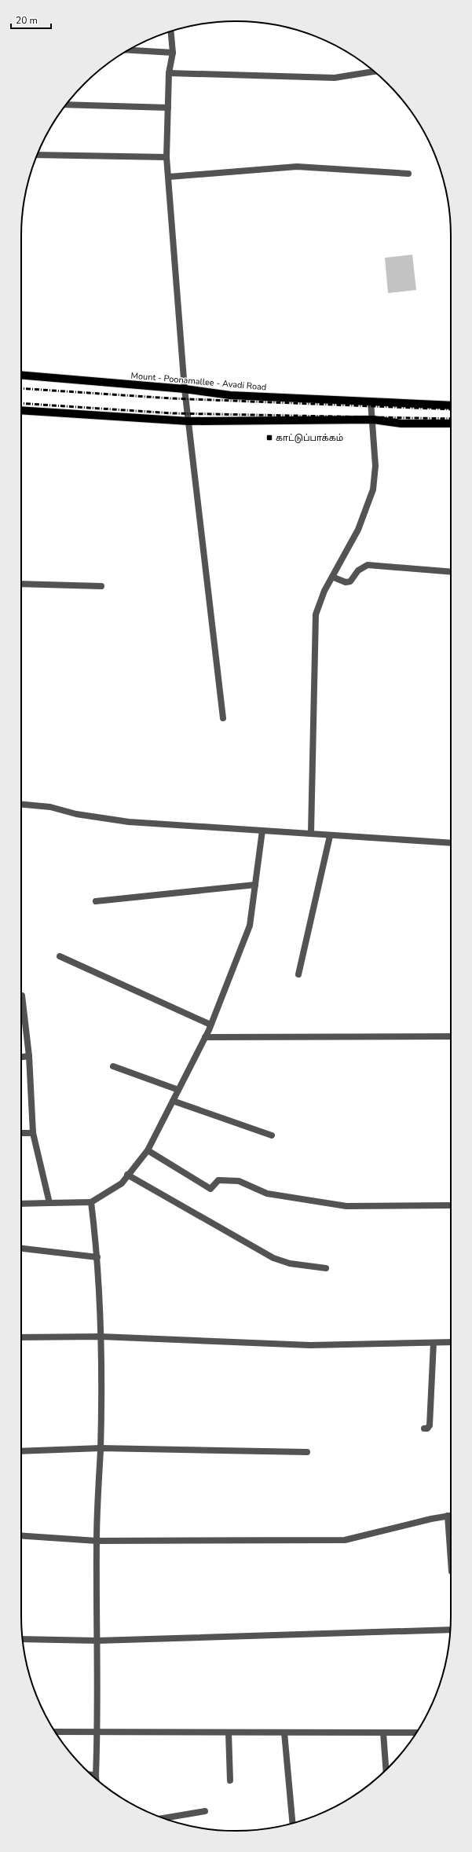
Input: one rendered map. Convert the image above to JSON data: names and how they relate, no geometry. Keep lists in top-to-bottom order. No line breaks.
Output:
{"streets":{"main road":["Mount - Poonamallee - Avadi Road"]},"places":{"transit":["காட்டுப்பாக்கம்"]},"scale_bar":"20 m"}
